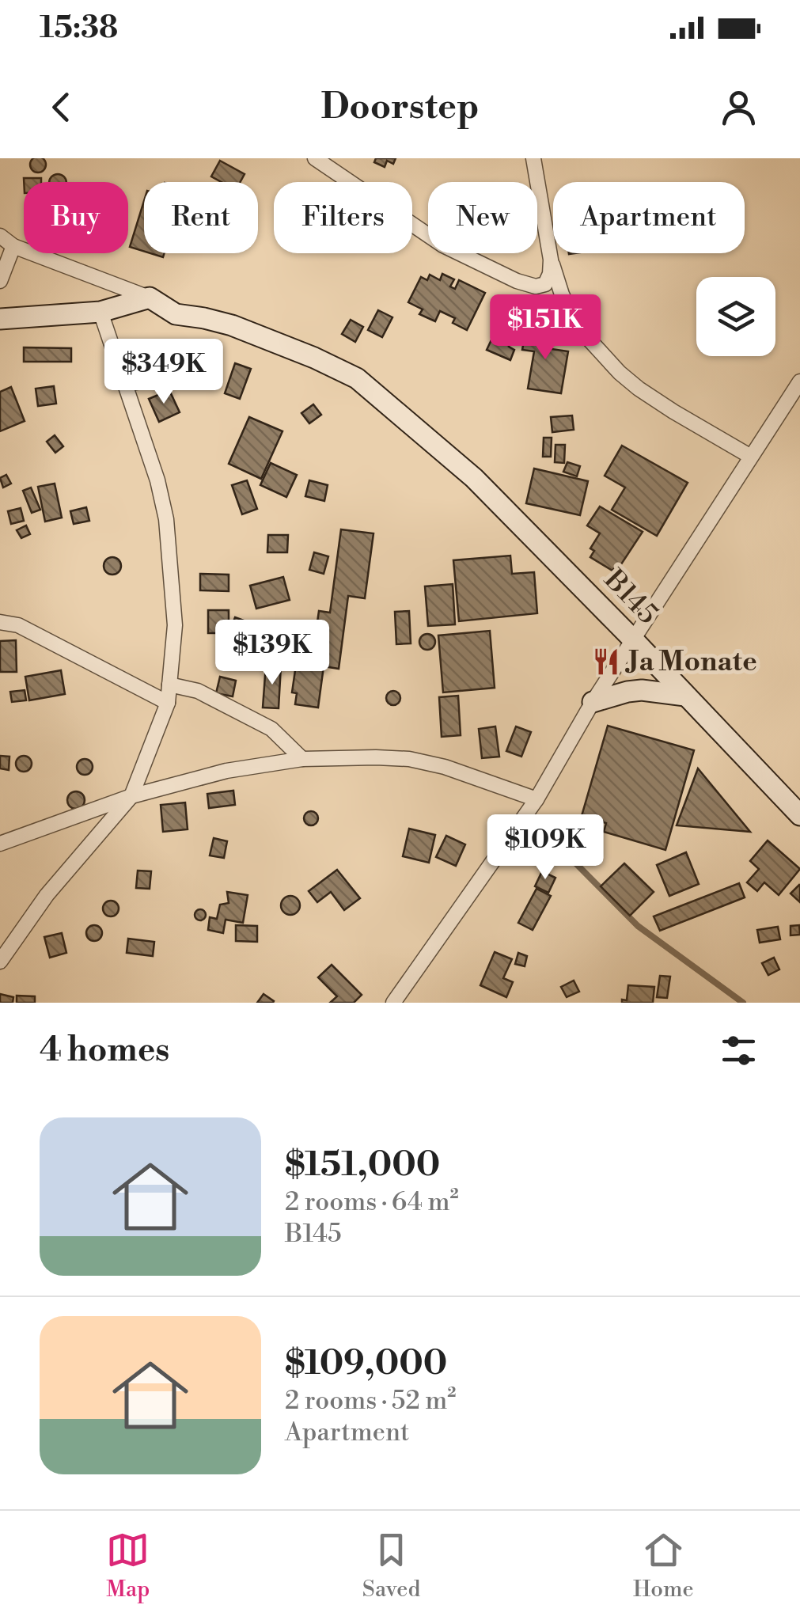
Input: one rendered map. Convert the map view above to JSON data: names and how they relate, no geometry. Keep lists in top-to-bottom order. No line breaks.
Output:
{"streets":{"main road":["B145"]},"places":{"restaurant":["Ja Monate"]},"page":{"status":"15:38","header":"Doorstep","chip":["Buy","Rent","Filters","New","Apartment"],"price":["$151K","$349K","$139K","$109K"],"heading":"4 homes","list":[{"name":"$151,000","note":"2 rooms · 64 m² · B145"},{"name":"$109,000","note":"2 rooms · 52 m² · Apartment"}],"tabs":["Map","Saved","Home"]}}
